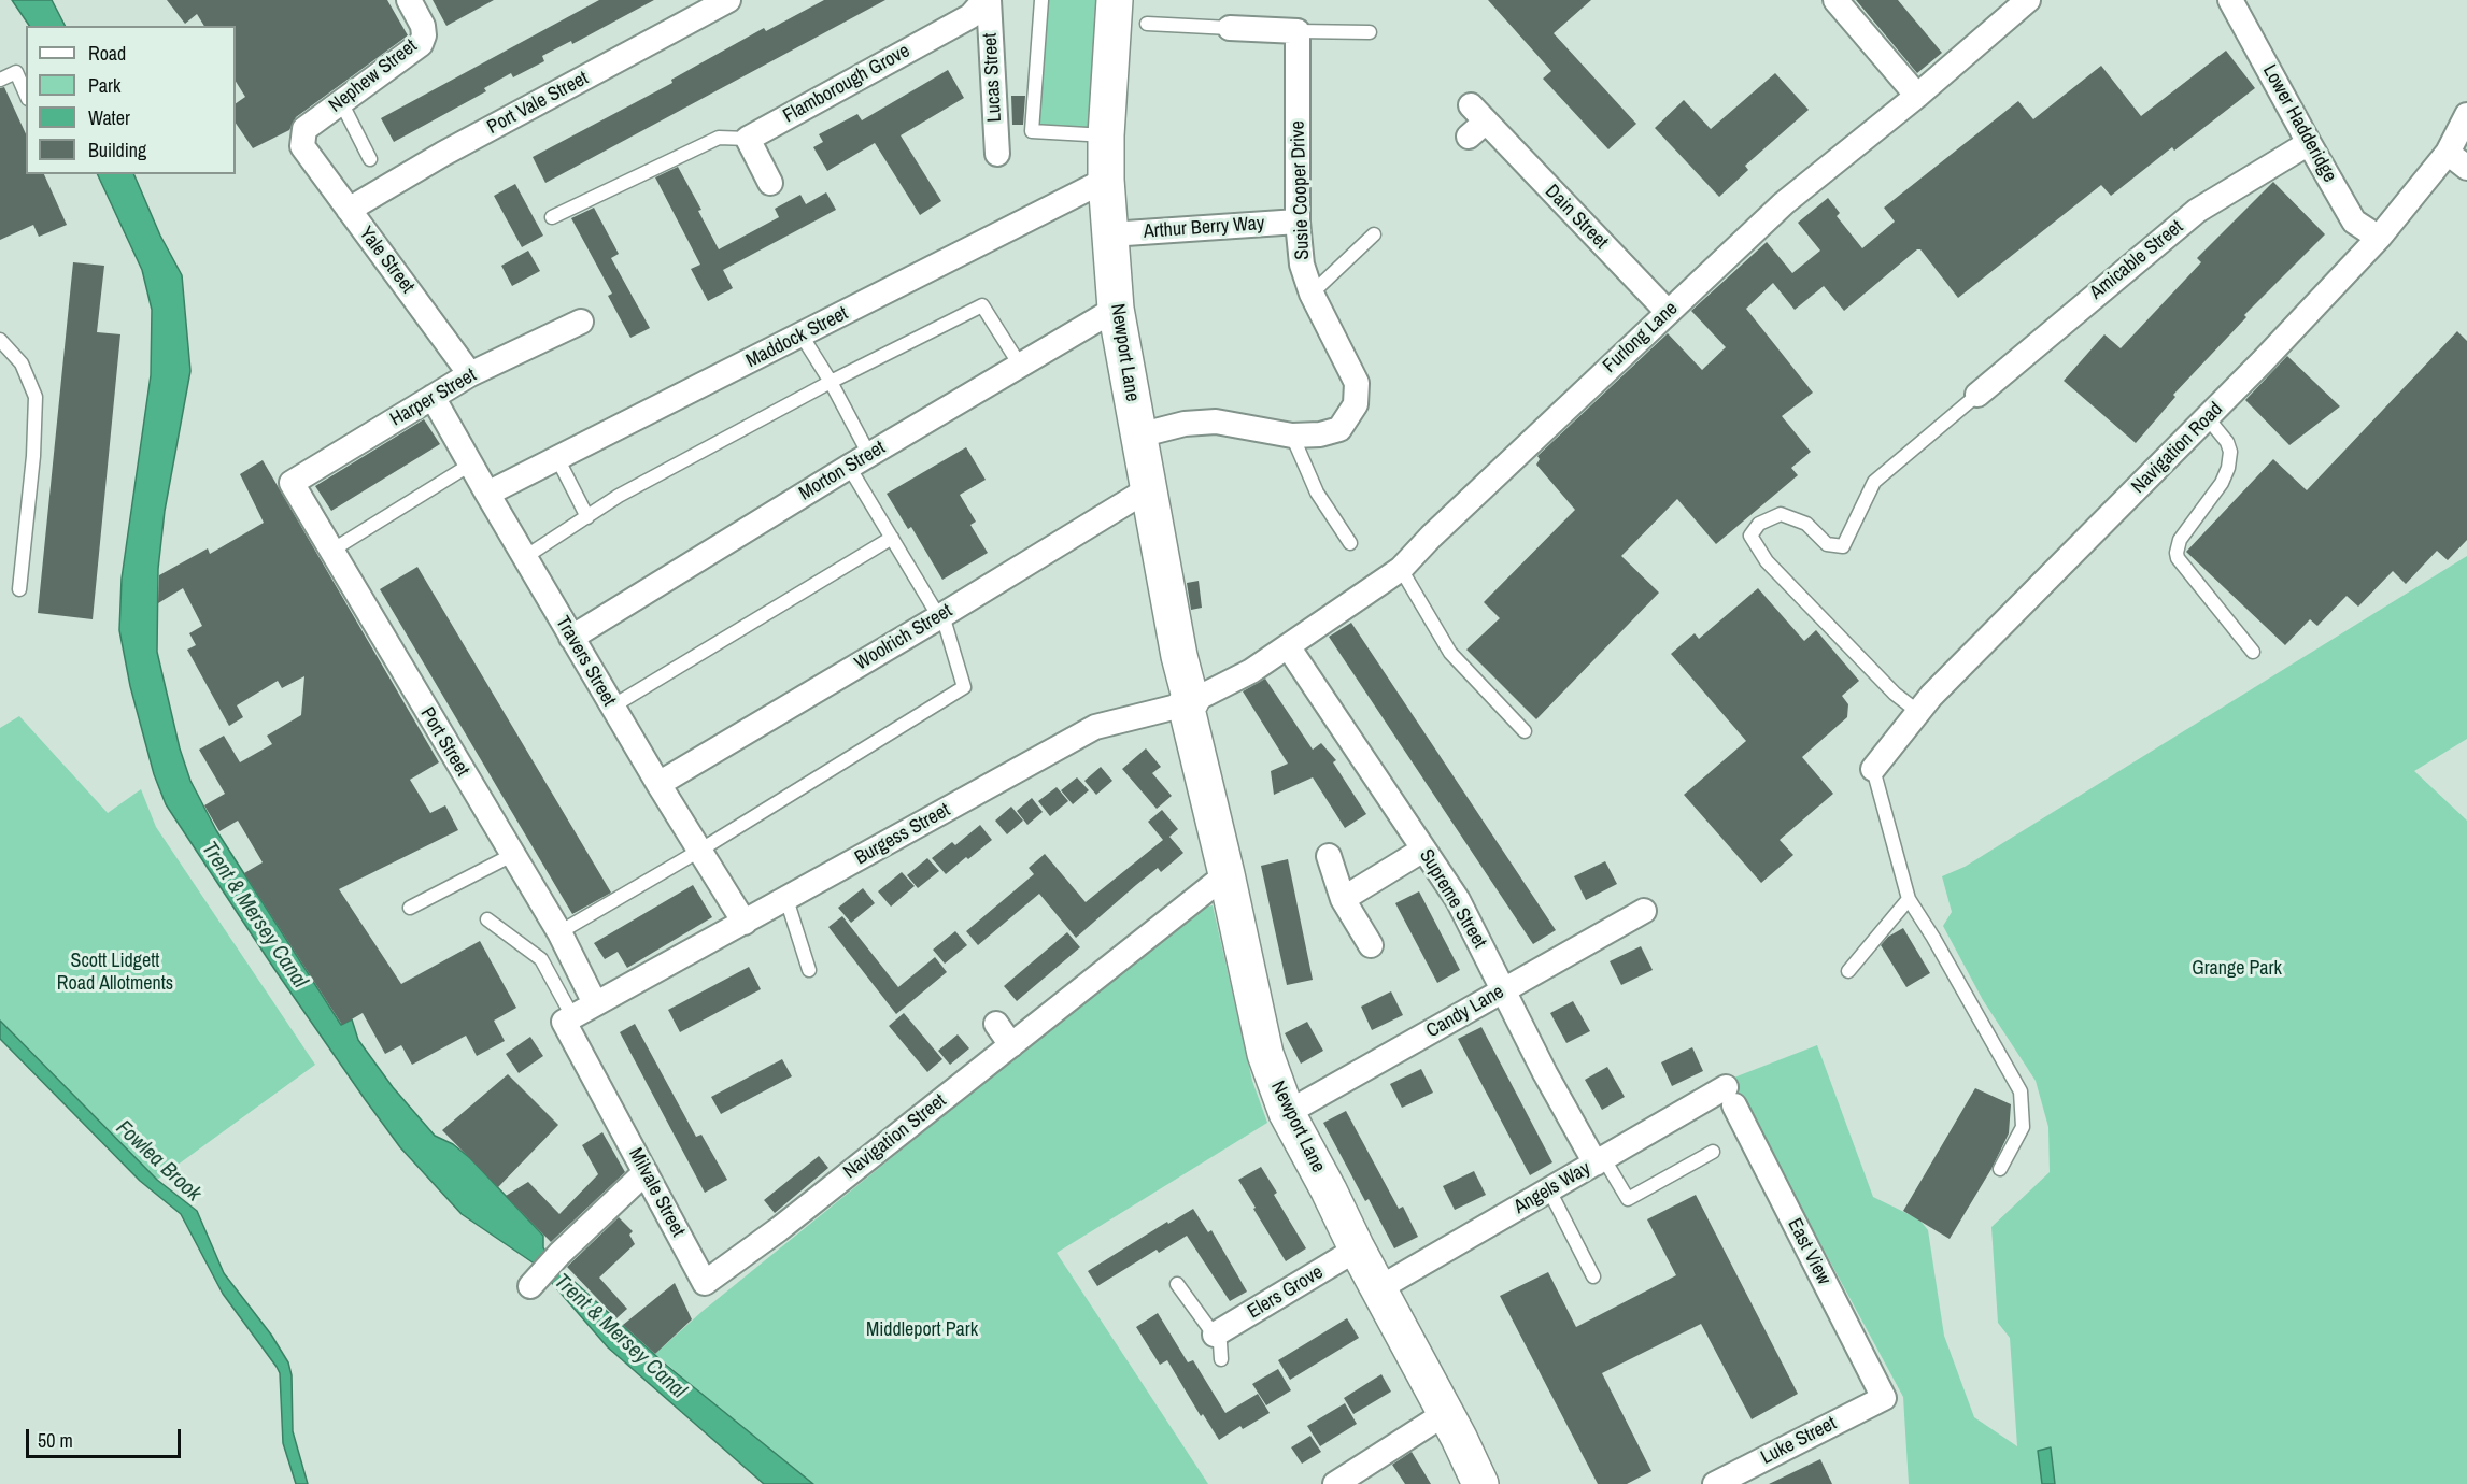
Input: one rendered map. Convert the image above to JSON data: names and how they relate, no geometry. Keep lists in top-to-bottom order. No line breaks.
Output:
{"streets":{"street":["Nephew Street","Lucas Street","Flamborough Grove","Port Vale Street","Lower Hadderidge","Susie Cooper Drive","Dain Street","Arthur Berry Way","Yale Street","Amicable Street","Maddock Street","Furlong Lane","Newport Lane","Harper Street","Navigation Road","Morton Street","Woolrich Street","Travers Street","Port Street","Burgess Street","Supreme Street","Candy Lane","Navigation Street","Angels Way","Milvale Street","East View","Elers Grove","Luke Street"]},"crossings":[["Nephew Street","Yale Street"],["Lucas Street","Flamborough Grove"],["Port Vale Street","Yale Street"],["Lower Hadderidge","Amicable Street"],["Lower Hadderidge","Navigation Road"],["Susie Cooper Drive","Arthur Berry Way"],["Susie Cooper Drive","Newport Lane"],["Dain Street","Furlong Lane"],["Arthur Berry Way","Newport Lane"],["Yale Street","Harper Street"],["Maddock Street","Newport Lane"],["Maddock Street","Travers Street"],["Furlong Lane","Burgess Street"],["Furlong Lane","Supreme Street"],["Newport Lane","Morton Street"],["Newport Lane","Woolrich Street"],["Newport Lane","Burgess Street"],["Newport Lane","Candy Lane"],["Newport Lane","Navigation Street"],["Newport Lane","Angels Way"],["Newport Lane","Elers Grove"],["Harper Street","Travers Street"],["Harper Street","Port Street"],["Morton Street","Travers Street"],["Woolrich Street","Travers Street"],["Travers Street","Burgess Street"],["Port Street","Burgess Street"],["Burgess Street","Milvale Street"],["Supreme Street","Candy Lane"],["Supreme Street","Angels Way"],["Navigation Street","Milvale Street"],["Angels Way","East View"],["East View","Luke Street"]],"water":["Trent & Mersey Canal","Fowlea Brook"],"parks":["Scott Lidgett Road Allotments","Grange Park","Middleport Park"],"legend":["Road","Park","Water","Building"],"scale_bar":"50 m"}
